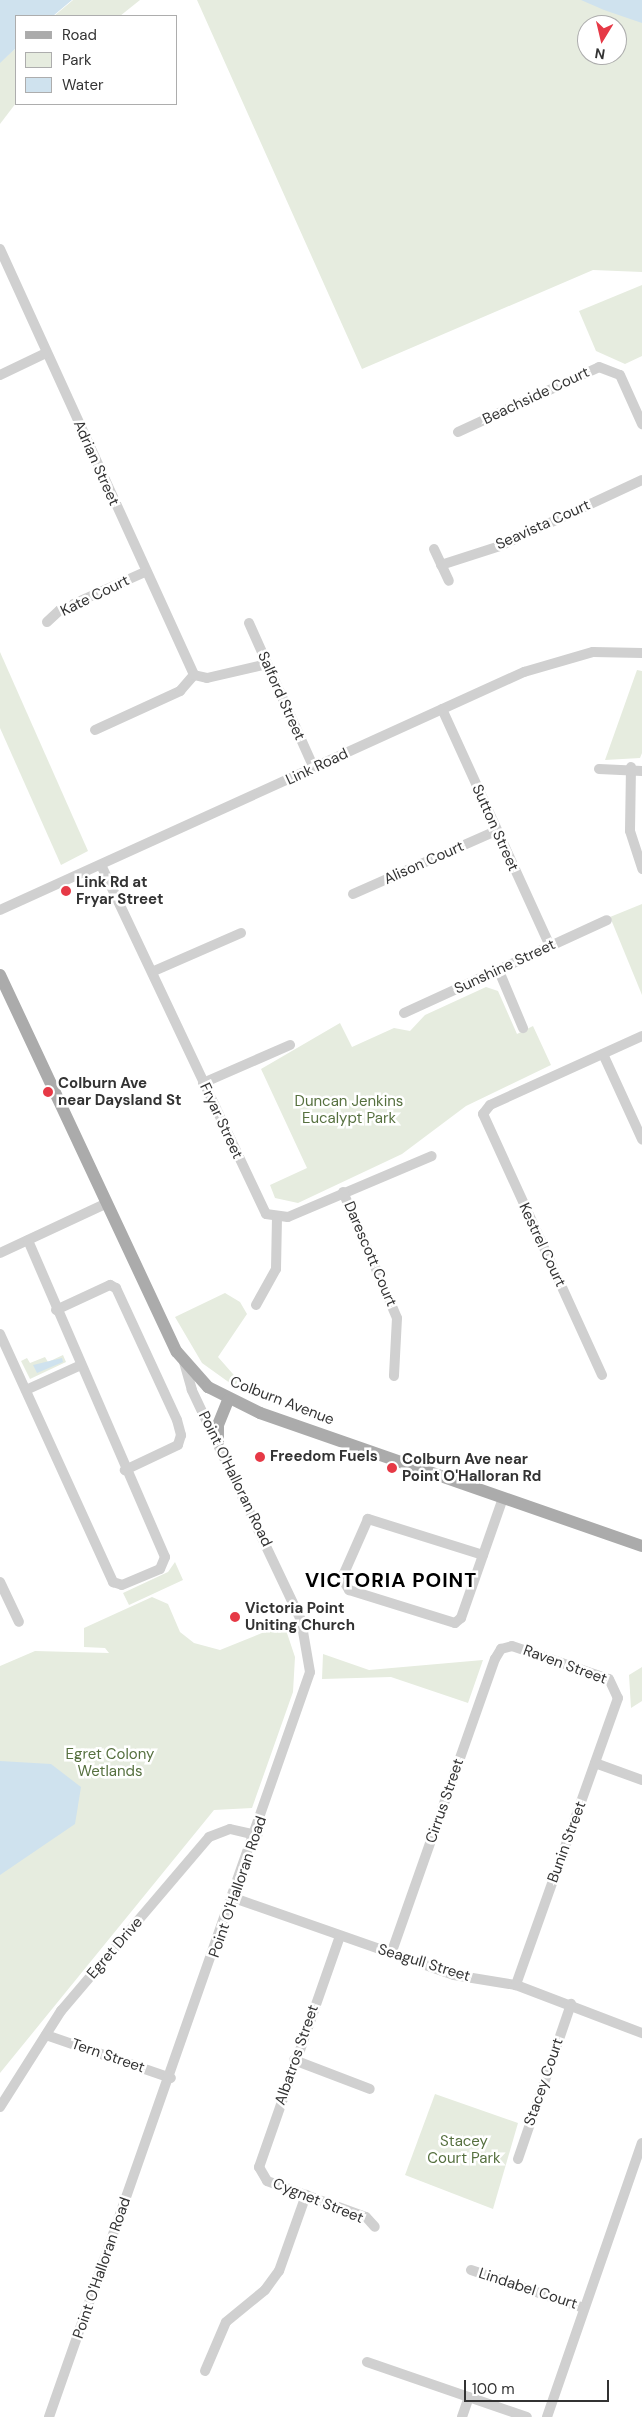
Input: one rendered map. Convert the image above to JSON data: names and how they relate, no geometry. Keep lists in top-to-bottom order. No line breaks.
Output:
{"streets":{"main road":["Colburn Avenue"],"street":["Beachside Court","Adrian Street","Seavista Court","Kate Court","Salford Street","Link Road","Sutton Street","Alison Court","Sunshine Street","Fryar Street","Kestrel Court","Darescott Court","Point O'Halloran Road","Raven Street","Cirrus Street","Bunin Street","Egret Drive","Seagull Street","Albatros Street","Tern Street","Stacey Court","Cygnet Street","Lindabel Court"]},"crossings":[["Adrian Street","Kate Court"],["Salford Street","Link Road"],["Link Road","Sutton Street"],["Link Road","Fryar Street"],["Sutton Street","Alison Court"],["Sutton Street","Sunshine Street"],["Colburn Avenue","Point O'Halloran Road"],["Point O'Halloran Road","Egret Drive"],["Point O'Halloran Road","Seagull Street"],["Point O'Halloran Road","Tern Street"],["Raven Street","Cirrus Street"],["Raven Street","Bunin Street"],["Cirrus Street","Seagull Street"],["Bunin Street","Seagull Street"],["Egret Drive","Tern Street"],["Seagull Street","Albatros Street"],["Seagull Street","Stacey Court"],["Albatros Street","Cygnet Street"]],"districts":["VICTORIA POINT"],"parks":["Duncan Jenkins Eucalypt Park","Egret Colony Wetlands","Stacey Court Park"],"places":["Link Rd at Fryar Street","Colburn Ave near Daysland St","Freedom Fuels","Colburn Ave near Point O'Halloran Rd","Victoria Point Uniting Church"],"legend":["Road","Park","Water"],"scale_bar":"100 m","north":"bottom"}
